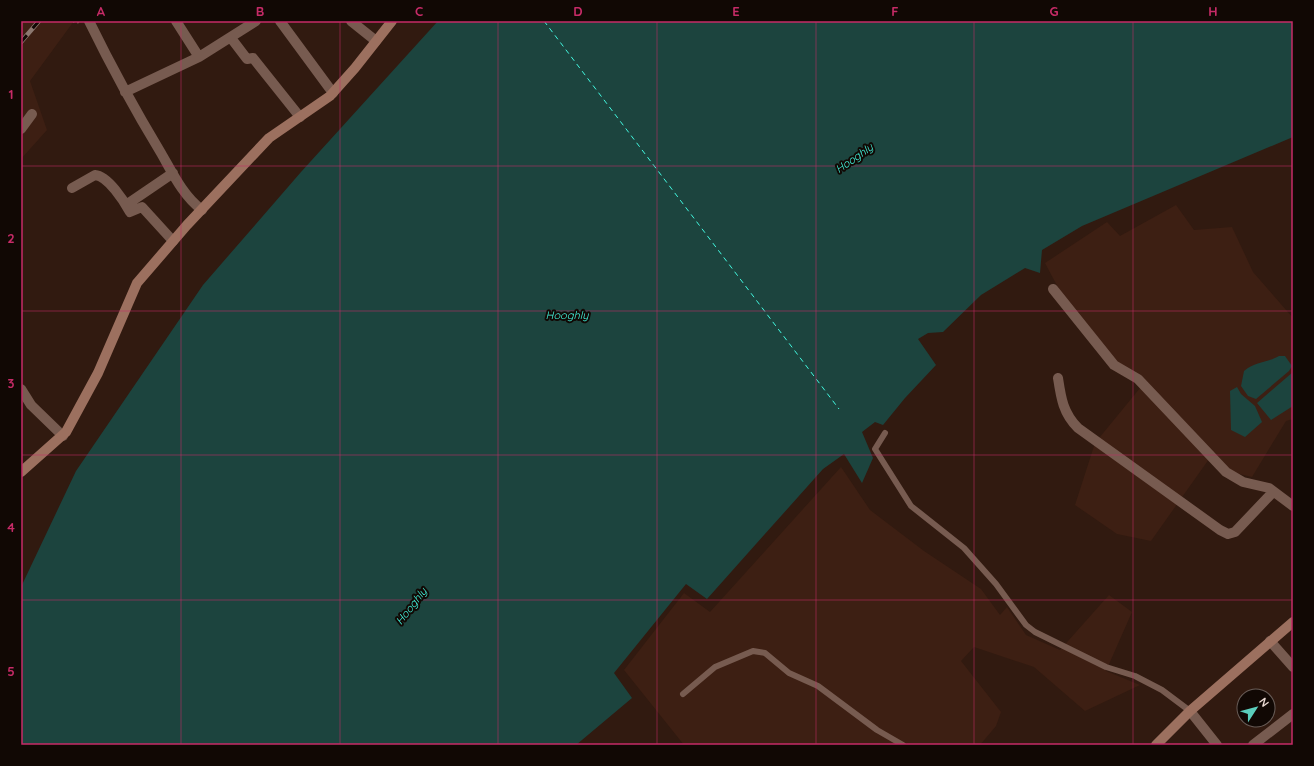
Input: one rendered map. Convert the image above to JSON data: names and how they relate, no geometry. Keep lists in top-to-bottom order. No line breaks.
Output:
{"water":["Hooghly"],"north":"top right","grid":{"columns":["A","B","C","D","E","F","G","H"],"rows":["1","2","3","4","5"]}}
